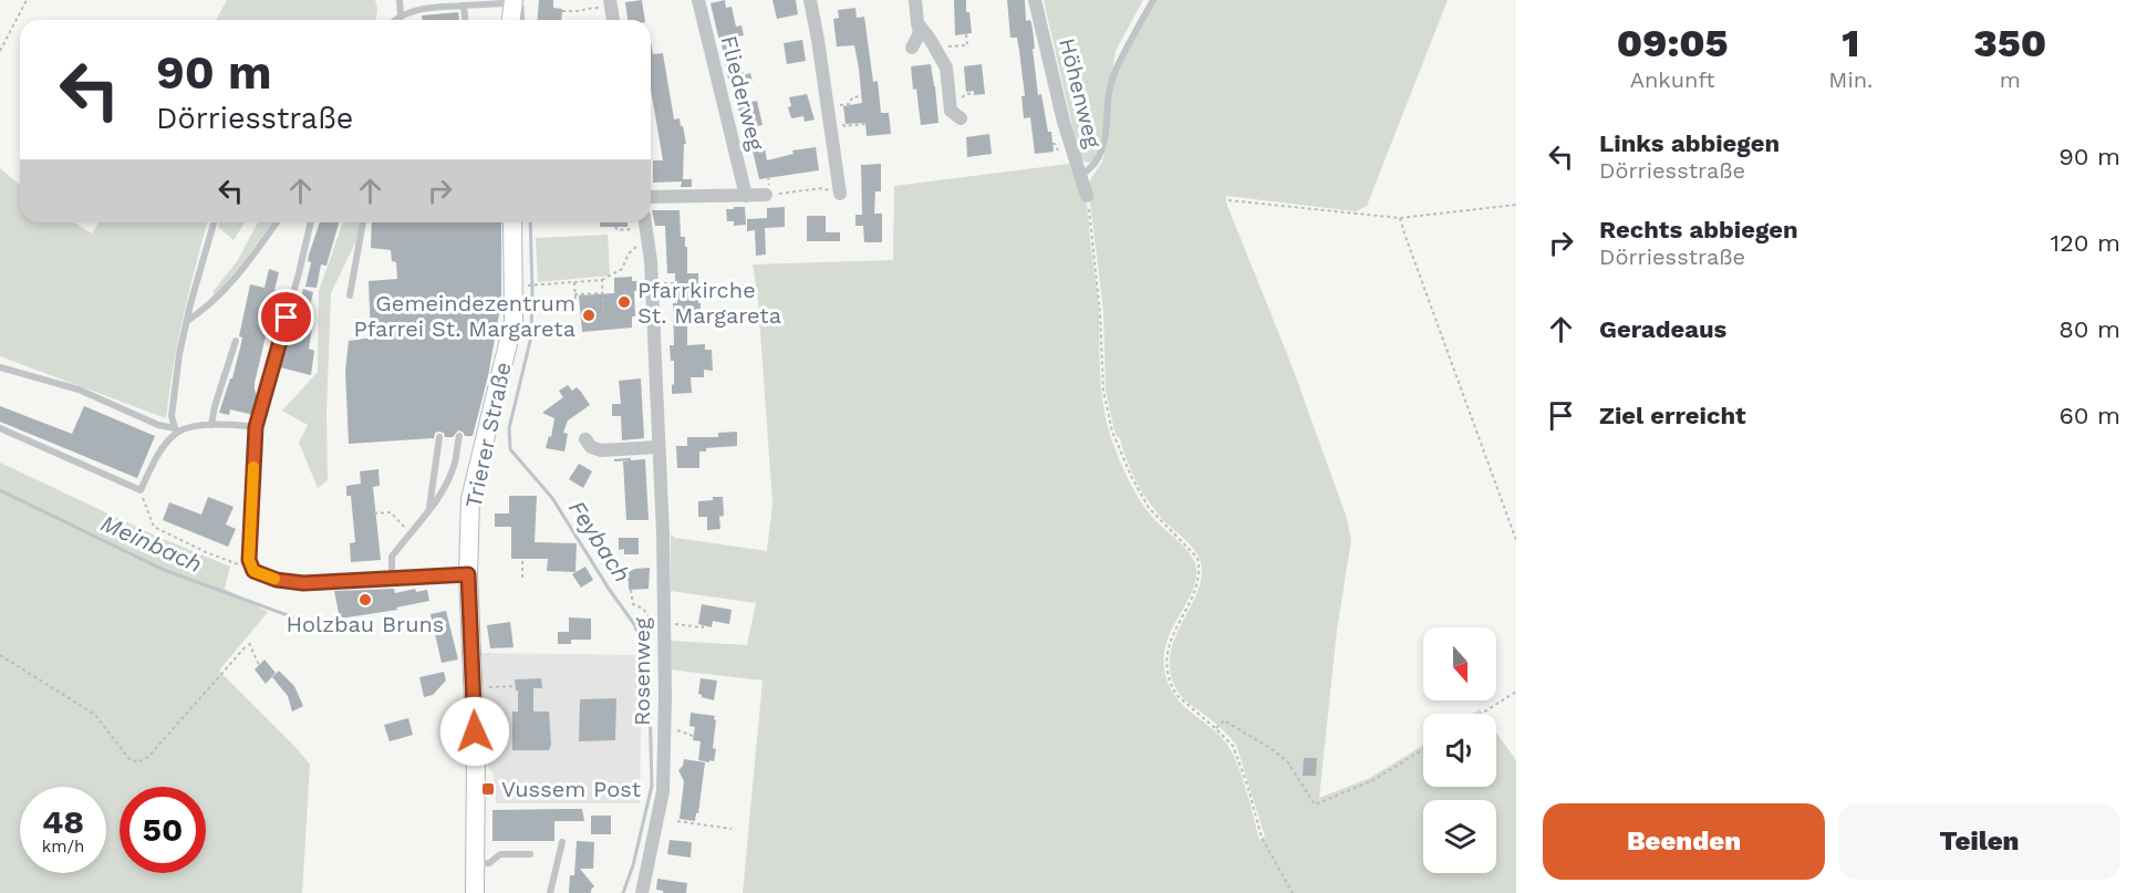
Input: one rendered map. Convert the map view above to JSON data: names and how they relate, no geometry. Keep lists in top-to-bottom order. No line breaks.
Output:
{"streets":{"main road":["Trierer Straße"],"street":["Fliederweg","Höhenweg","Rosenweg"]},"water":["Feybach","Meinbach"],"places":{"other":["Pfarrkirche St. Margareta","Gemeindezentrum Pfarrei St. Margareta","Holzbau Bruns"],"transit":["Vussem Post"]},"north":"bottom","page":{"eta":["09:05","Ankunft","1","Min.","350","m"],"turn":["90 m","Dörriesstraße"],"list":[{"name":"Links abbiegen","note":"Dörriesstraße","value":"90 m"},{"name":"Rechts abbiegen","note":"Dörriesstraße","value":"120 m"},{"name":"Geradeaus","value":"80 m"},{"name":"Ziel erreicht","value":"60 m"}],"speed":"48 km/h","limit":"50","buttons":["Beenden","Teilen"]}}
